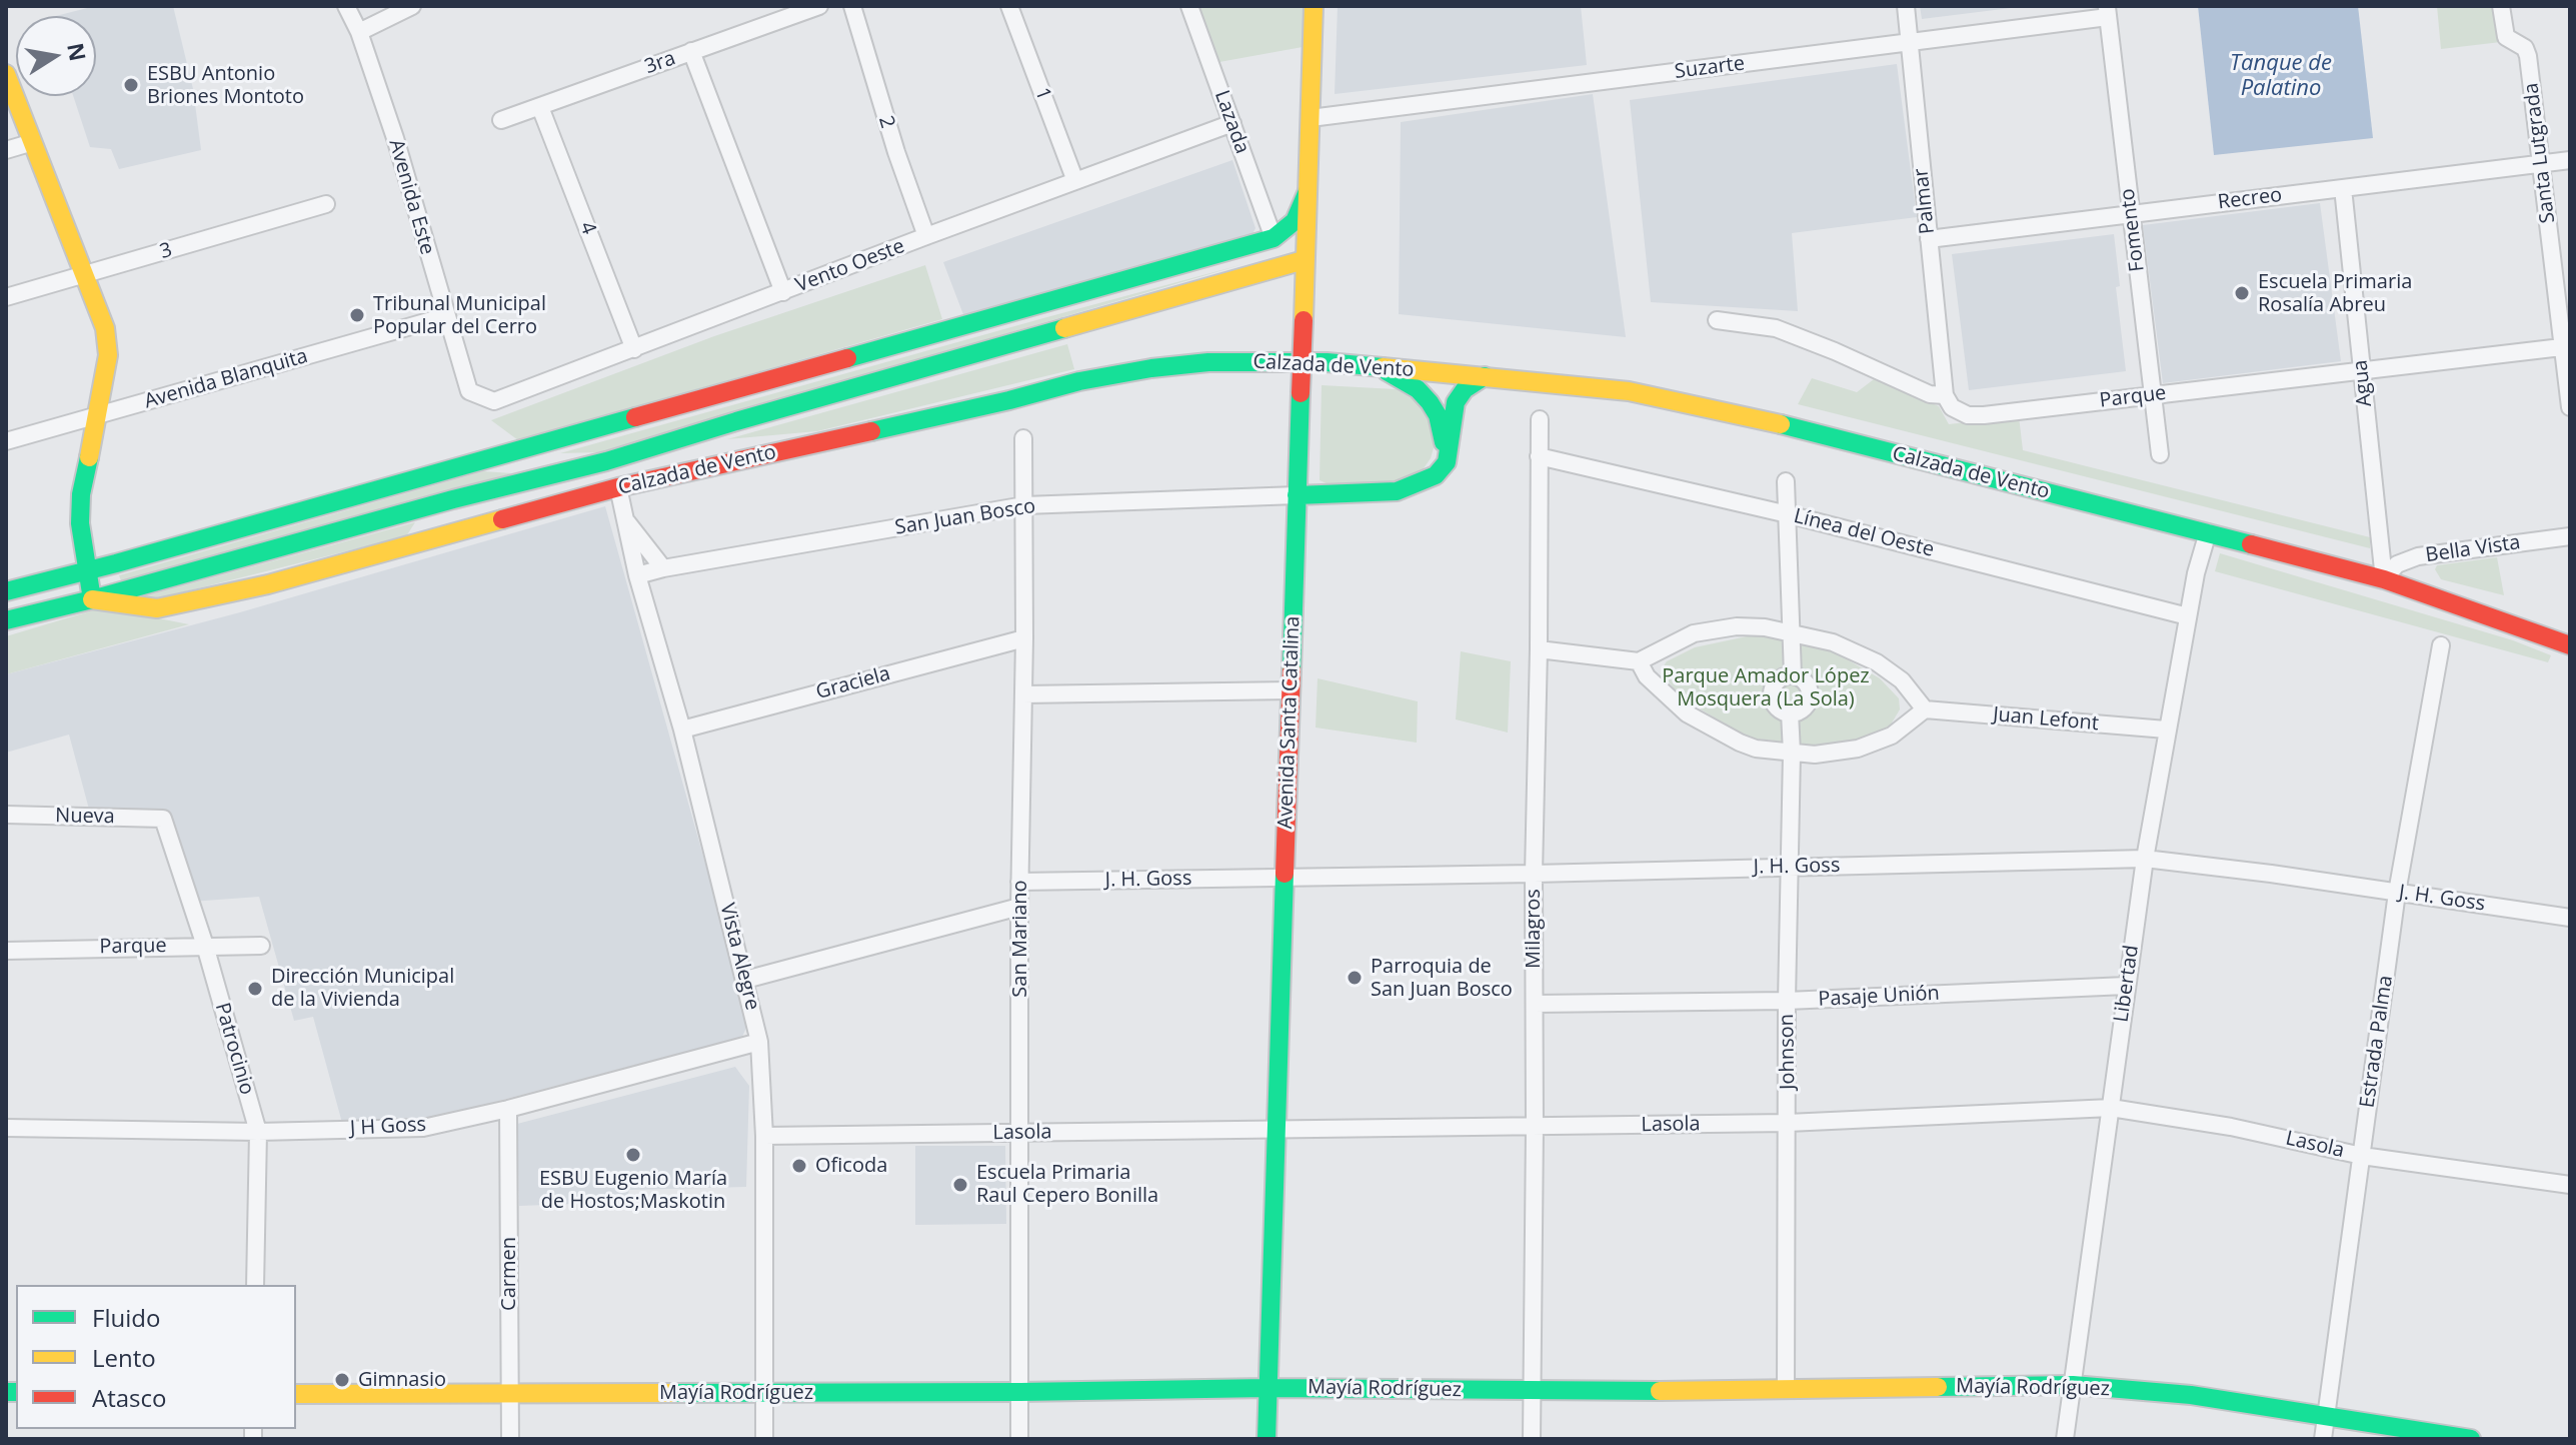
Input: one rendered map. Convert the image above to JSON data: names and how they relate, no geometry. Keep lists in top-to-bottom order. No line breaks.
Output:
{"streets":{"main road":["Calzada de Vento","Avenida Santa Catalina","Mayía Rodríguez"],"street":["3ra","Suzarte","1","2","Lazada","Santa Lutgrada","Avenida Este","Recreo","Palmar","4","Fomento","3","Vento Oeste","Avenida Blanquita","Agua","Parque","San Juan Bosco","Línea del Oeste","Bella Vista","Graciela","Juan Lefont","Nueva","J. H. Goss","Milagros","San Mariano","Vista Alegre","Libertad","Pasaje Unión","Estrada Palma","Patrocinio","Johnson","Lasola","J H Goss","Carmen"]},"crossings":[["3ra","4"],["Suzarte","Palmar"],["Suzarte","Fomento"],["Suzarte","Avenida Santa Catalina"],["1","Vento Oeste"],["2","Vento Oeste"],["Lazada","Vento Oeste"],["Santa Lutgrada","Recreo"],["Santa Lutgrada","Parque"],["Avenida Este","Vento Oeste"],["Avenida Este","Avenida Blanquita"],["Recreo","Palmar"],["Recreo","Fomento"],["Recreo","Agua"],["Palmar","Parque"],["4","Vento Oeste"],["Fomento","Parque"],["Calzada de Vento","Agua"],["Calzada de Vento","Bella Vista"],["Calzada de Vento","Avenida Santa Catalina"],["Calzada de Vento","Vista Alegre"],["Calzada de Vento","Libertad"],["Agua","Parque"],["Agua","Bella Vista"],["Parque","Patrocinio"],["San Juan Bosco","Avenida Santa Catalina"],["San Juan Bosco","San Mariano"],["San Juan Bosco","Vista Alegre"],["Línea del Oeste","Milagros"],["Línea del Oeste","Libertad"],["Graciela","San Mariano"],["Graciela","Vista Alegre"],["Juan Lefont","Libertad"],["Avenida Santa Catalina","J. H. Goss"],["Avenida Santa Catalina","Lasola"],["Avenida Santa Catalina","Mayía Rodríguez"],["Nueva","Patrocinio"],["J. H. Goss","Milagros"],["J. H. Goss","San Mariano"],["J. H. Goss","Libertad"],["J. H. Goss","Estrada Palma"],["J. H. Goss","Johnson"],["Milagros","Pasaje Unión"],["Milagros","Lasola"],["Milagros","Mayía Rodríguez"],["San Mariano","Lasola"],["San Mariano","Mayía Rodríguez"],["Vista Alegre","Lasola"],["Vista Alegre","J H Goss"],["Vista Alegre","Mayía Rodríguez"],["Libertad","Pasaje Unión"],["Libertad","Lasola"],["Libertad","Mayía Rodríguez"],["Pasaje Unión","Johnson"],["Estrada Palma","Lasola"],["Estrada Palma","Mayía Rodríguez"],["Patrocinio","J H Goss"],["Johnson","Lasola"],["Johnson","Mayía Rodríguez"],["J H Goss","Carmen"],["Carmen","Mayía Rodríguez"]],"water":["Tanque de Palatino"],"parks":["Parque Amador López Mosquera (La Sola)"],"places":["ESBU Antonio Briones Montoto","Escuela Primaria Rosalía Abreu","Tribunal Municipal Popular del Cerro","Parroquia de San Juan Bosco","Dirección Municipal de la Vivienda","ESBU Eugenio María de Hostos;Maskotin","Oficoda","Escuela Primaria Raul Cepero Bonilla","Gimnasio"],"legend":["Fluido","Lento","Atasco"],"north":"right"}
